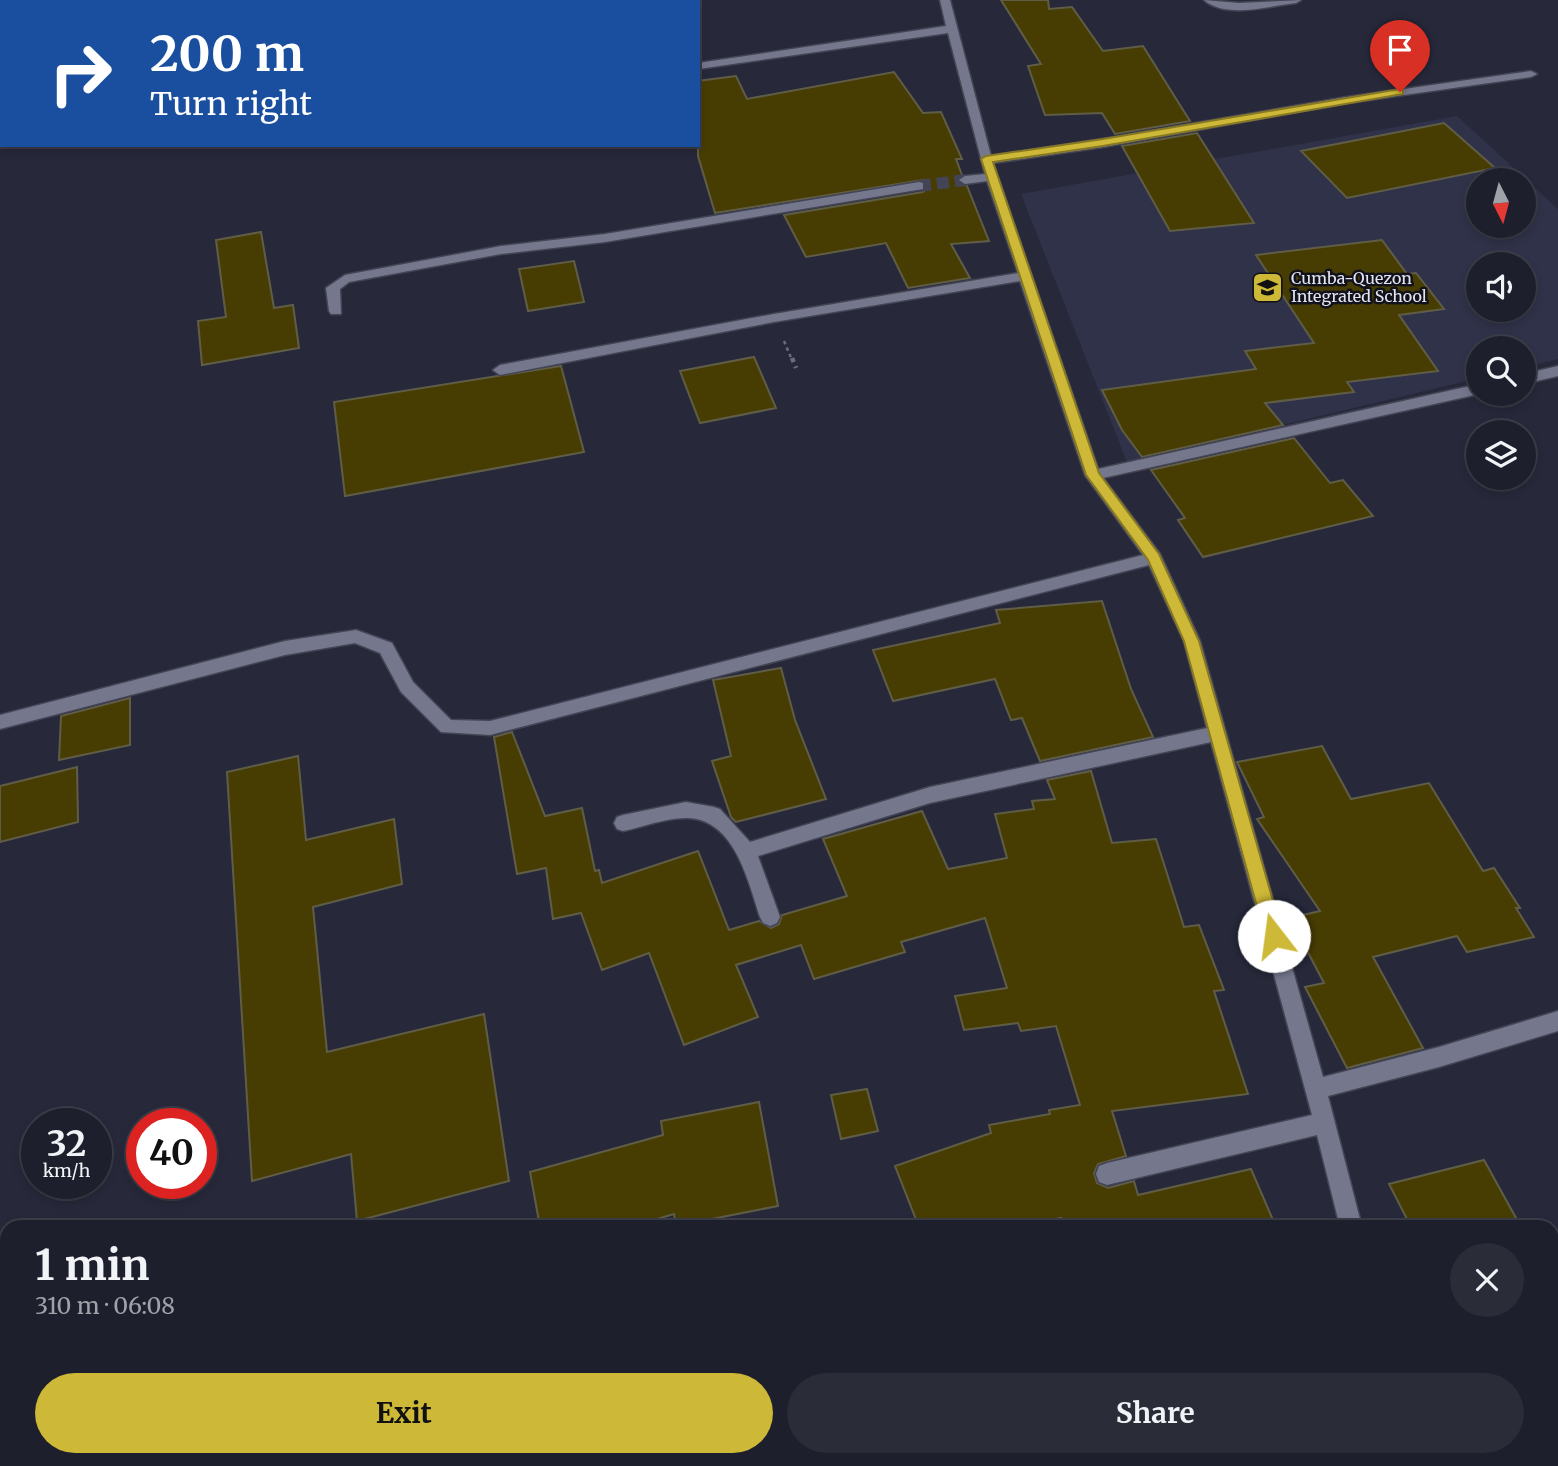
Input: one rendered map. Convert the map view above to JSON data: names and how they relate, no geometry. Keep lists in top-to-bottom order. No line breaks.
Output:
{"places":{"school or university":["Cumba-Quezon Integrated School"]},"north":"bottom","page":{"turn":["200 m","Turn right"],"speed":"32 km/h","limit":"40","heading":["1 min","310 m · 06:08"],"buttons":["Exit","Share"]}}
